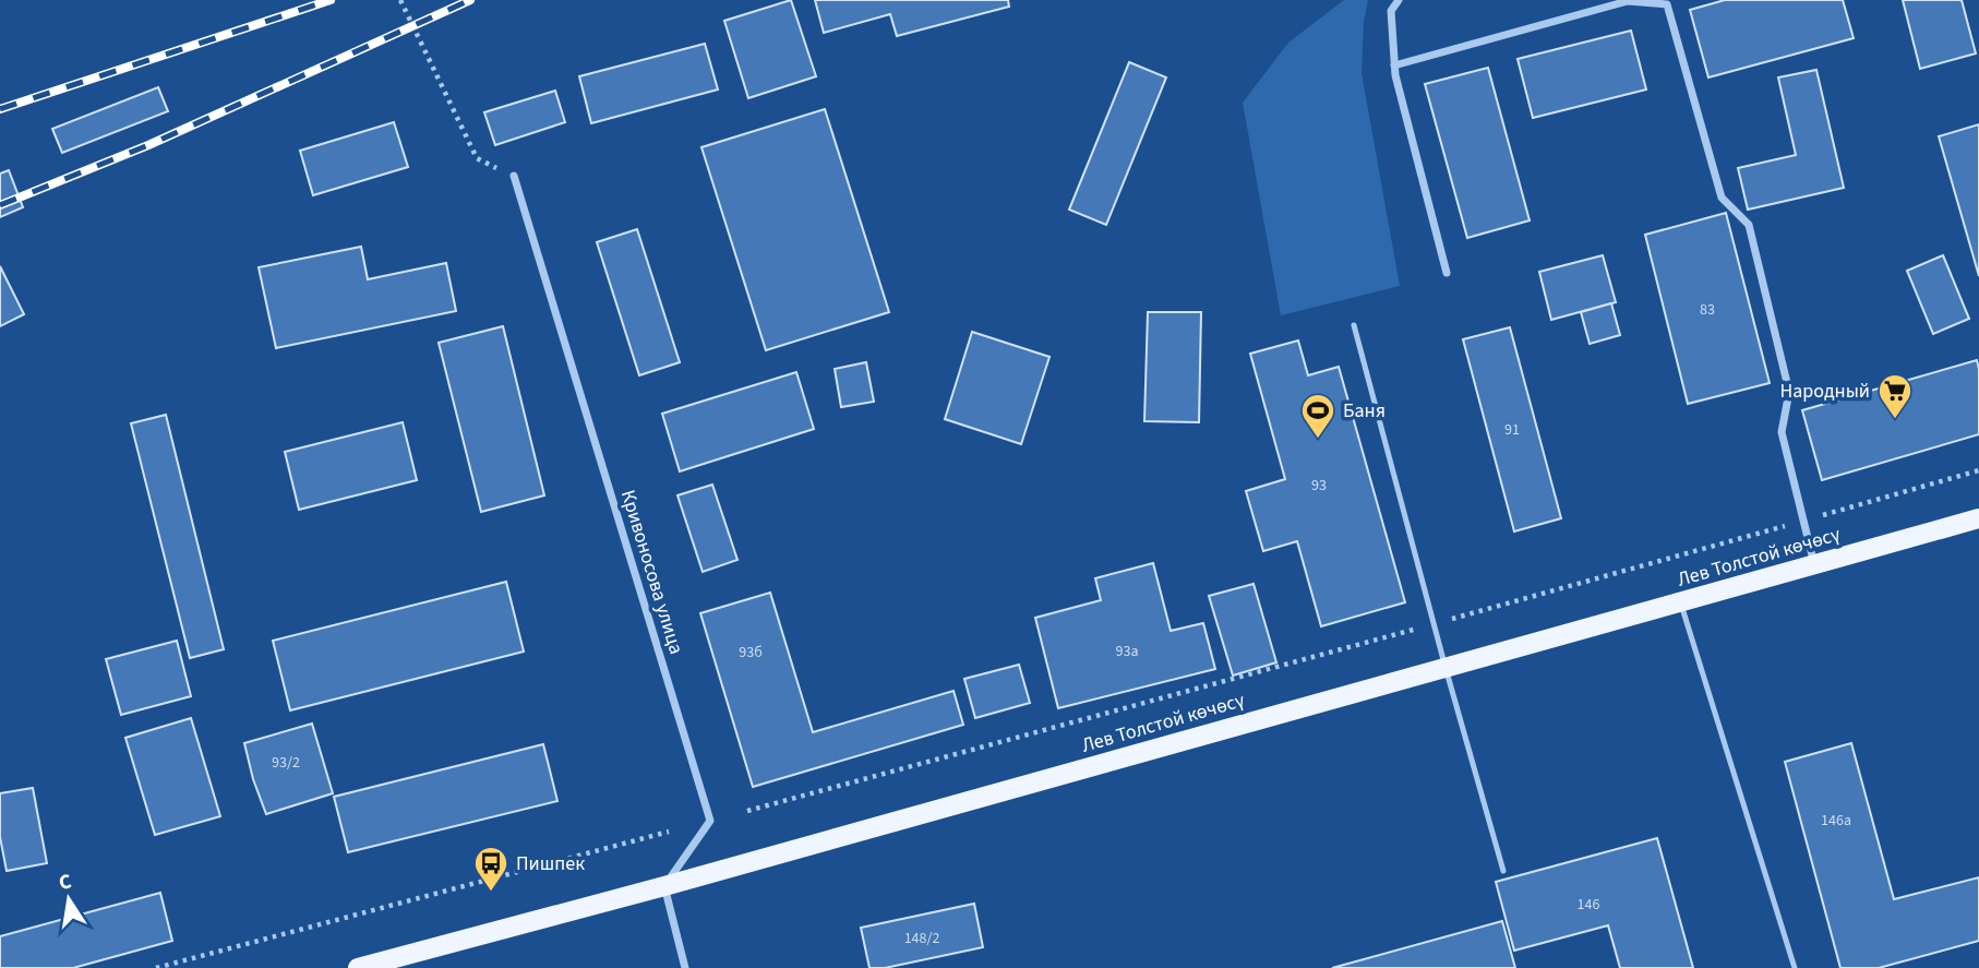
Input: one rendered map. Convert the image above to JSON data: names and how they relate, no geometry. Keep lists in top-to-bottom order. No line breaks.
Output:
{"streets":{"main road":["Лев Толстой көчөсү"],"street":["Кривоносова улица"]},"crossings":[["Лев Толстой көчөсү","Кривоносова улица"]],"places":{"supermarket":["Народный"],"sports":["Баня"],"bus stop":["Пишпек"]},"house_numbers":["83","91","93","93а","93б","93/2","146а","146","148/2"],"north":"top"}
